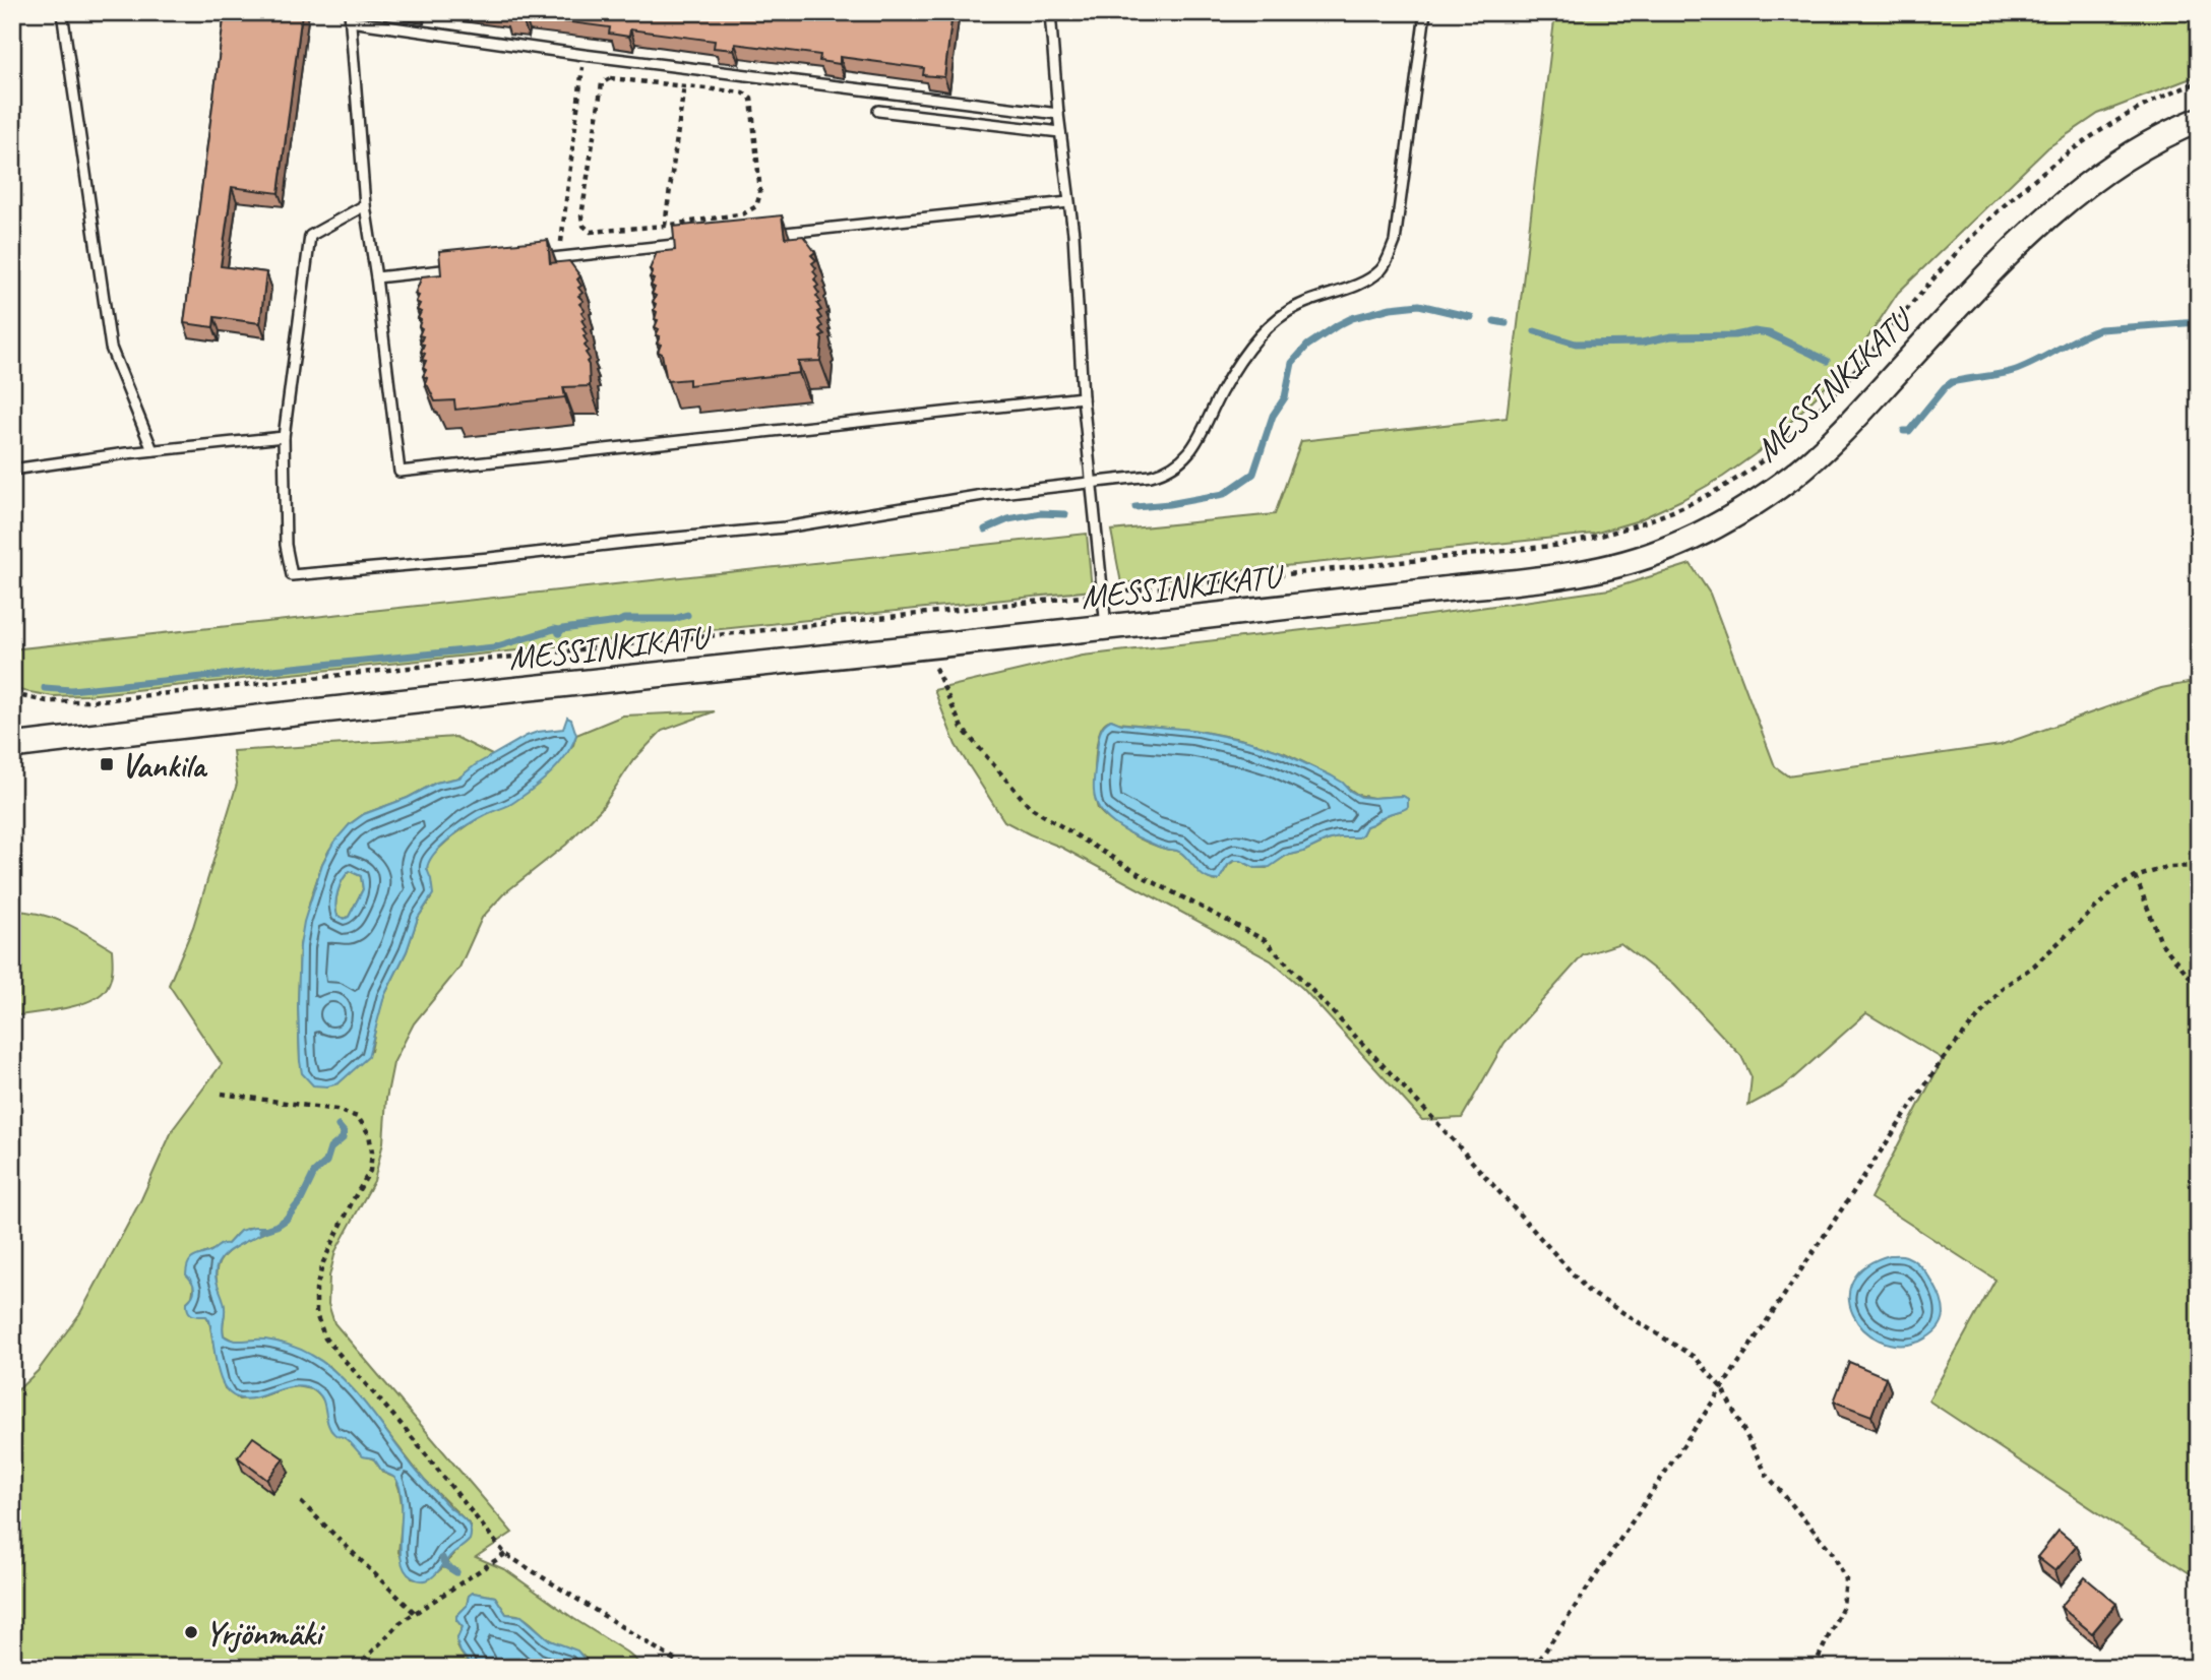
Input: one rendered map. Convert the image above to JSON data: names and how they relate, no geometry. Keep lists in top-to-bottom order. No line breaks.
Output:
{"streets":{"street":["MESSINKIKATU"]},"places":{"transit":["Vankila"],"other":["Yrjönmäki"]}}
